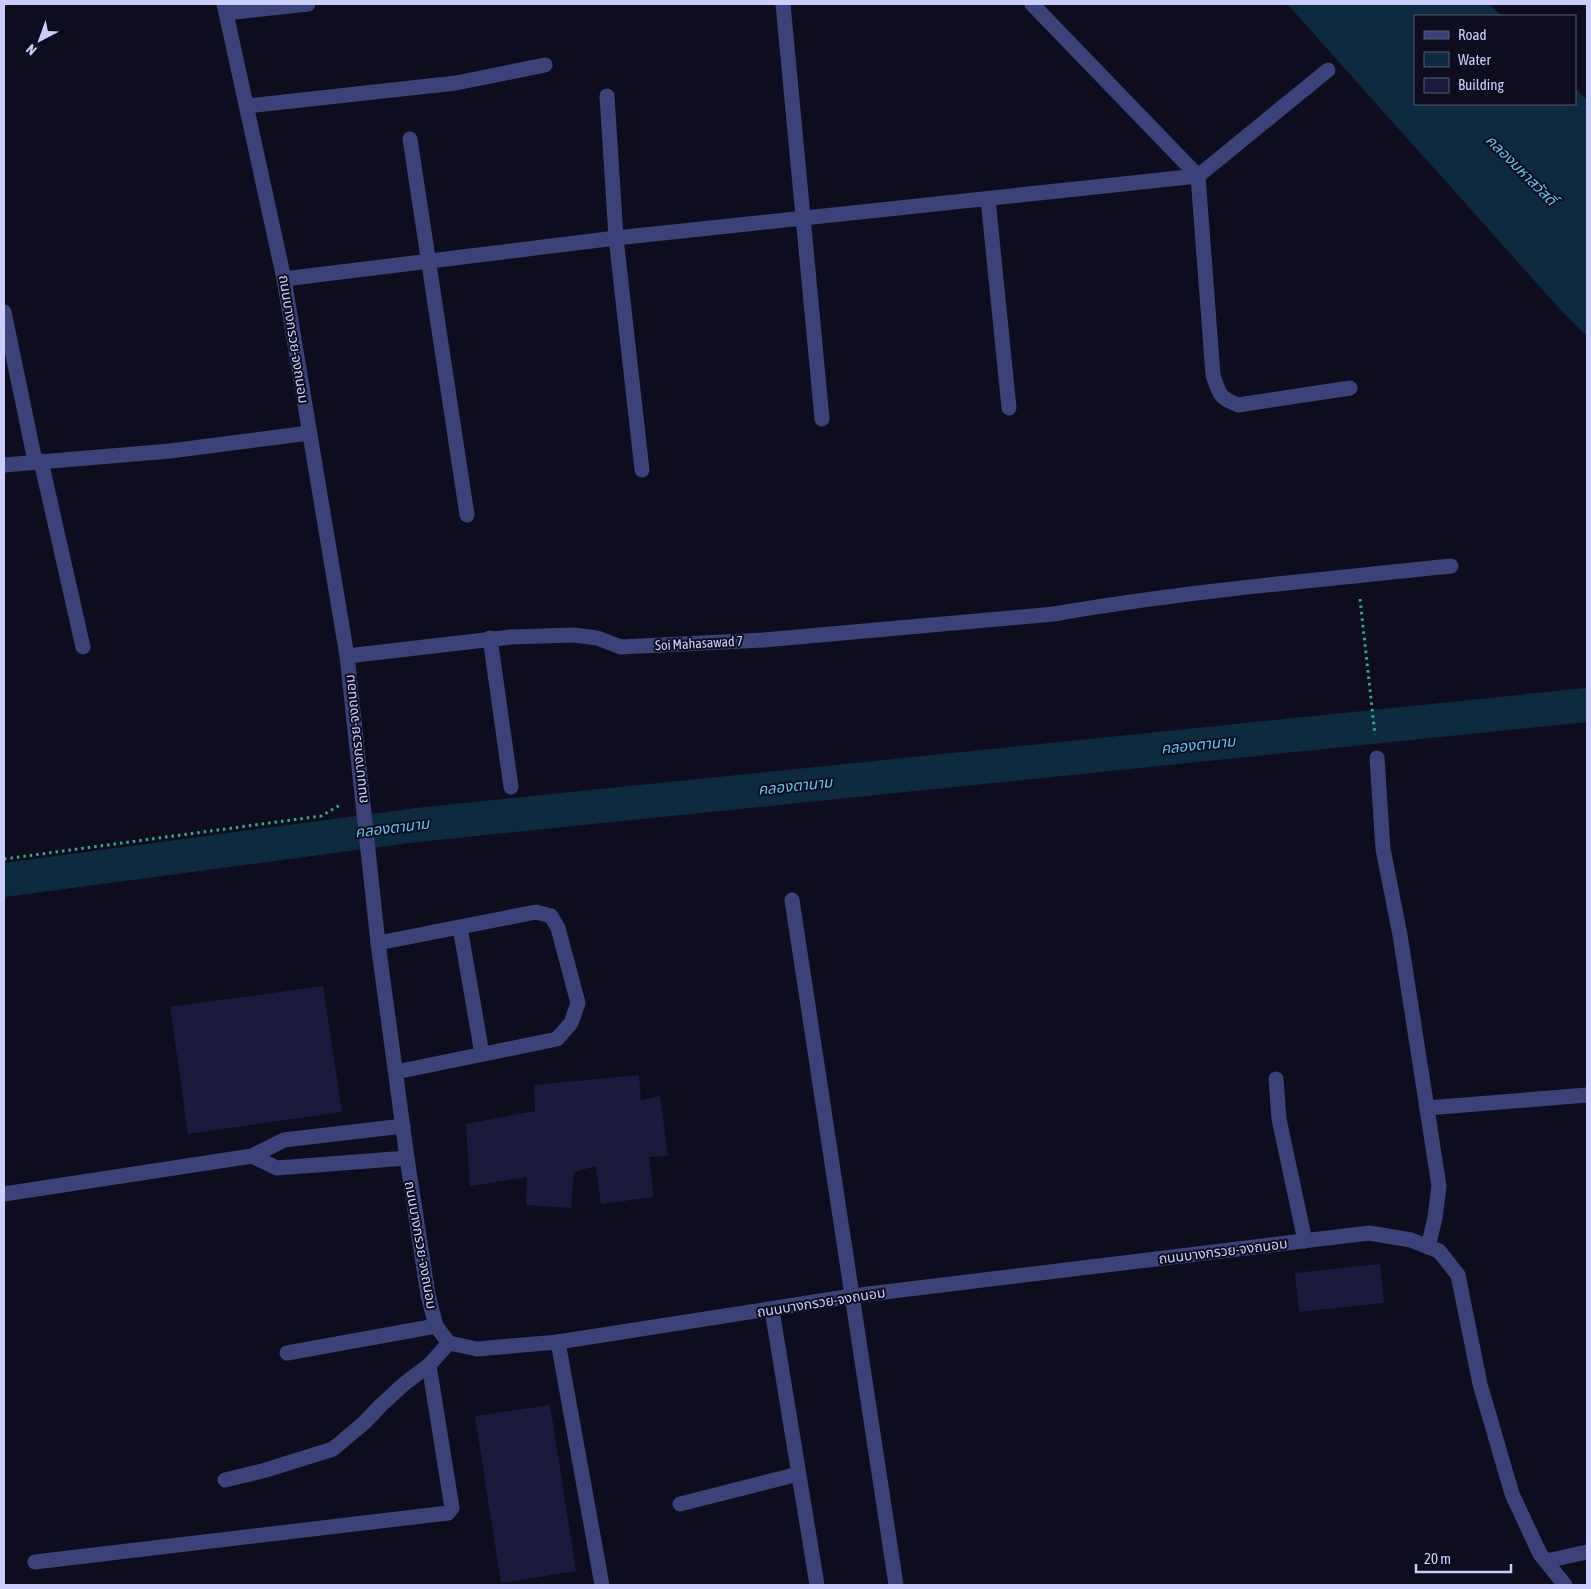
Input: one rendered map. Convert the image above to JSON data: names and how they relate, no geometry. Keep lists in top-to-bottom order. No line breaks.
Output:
{"streets":{"street":["ถนนบางกรวย-จงถนอม","Soi Mahasawad 7"]},"crossings":[["ถนนบางกรวย-จงถนอม","Soi Mahasawad 7"]],"water":["คลองมหาสวัสดิ์","คลองตานาม"],"legend":["Road","Water","Building"],"scale_bar":"20 m","north":"bottom left"}
